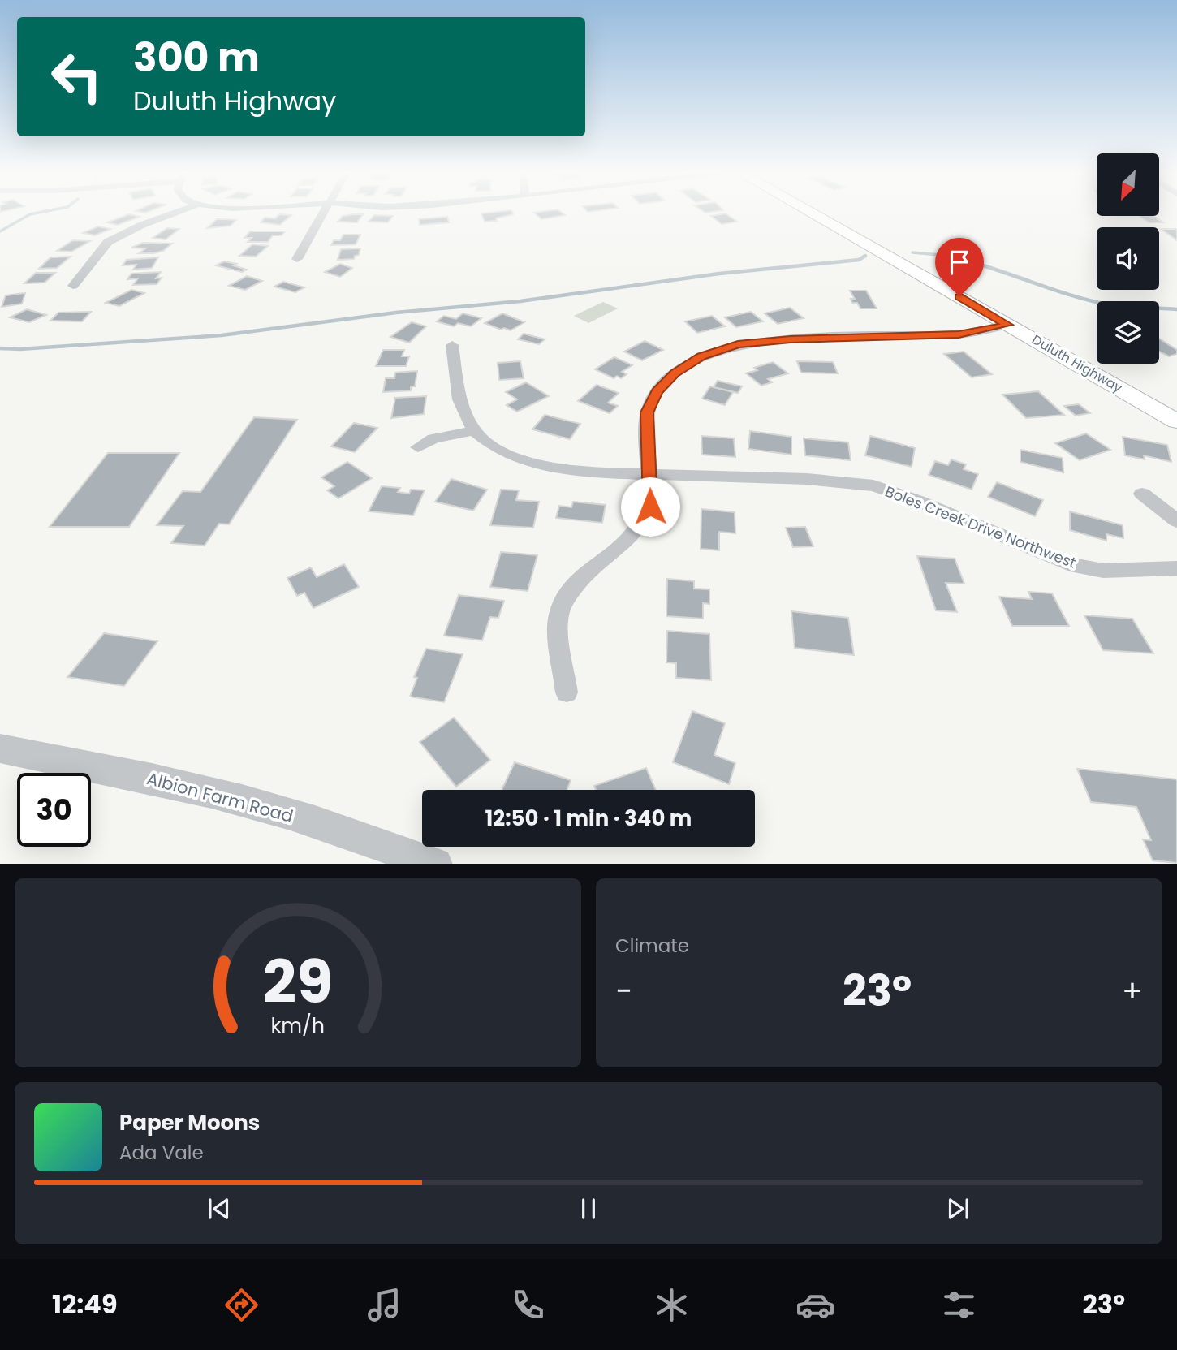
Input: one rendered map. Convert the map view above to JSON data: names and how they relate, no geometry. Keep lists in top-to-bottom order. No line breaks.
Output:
{"streets":{"main road":["Duluth Highway"],"street":["Boles Creek Drive Northwest","Albion Farm Road"]},"north":"bottom left","page":{"turn":["300 m","Duluth Highway"],"limit":"30","trip":"12:50 · 1 min · 340 m","tile":"Climate","heat":["−","23°","+"],"song":["Paper Moons","Ada Vale"],"tabs":["12:49","23°"],"gauge":["29","km/h"]}}
